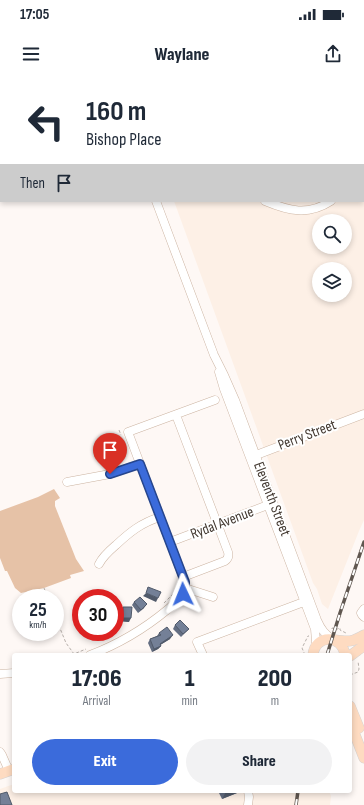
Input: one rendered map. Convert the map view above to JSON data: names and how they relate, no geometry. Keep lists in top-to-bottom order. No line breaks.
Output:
{"streets":{"street":["Perry Street","Eleventh Street","Rydal Avenue"]},"crossings":[["Perry Street","Eleventh Street"],["Eleventh Street","Rydal Avenue"]],"page":{"status":"17:05","header":"Waylane","turn":["160 m","Bishop Place"],"then":"Then","speed":"25 km/h","limit":"30","eta":["17:06","Arrival","1","min","200","m"],"buttons":["Exit","Share"]}}
